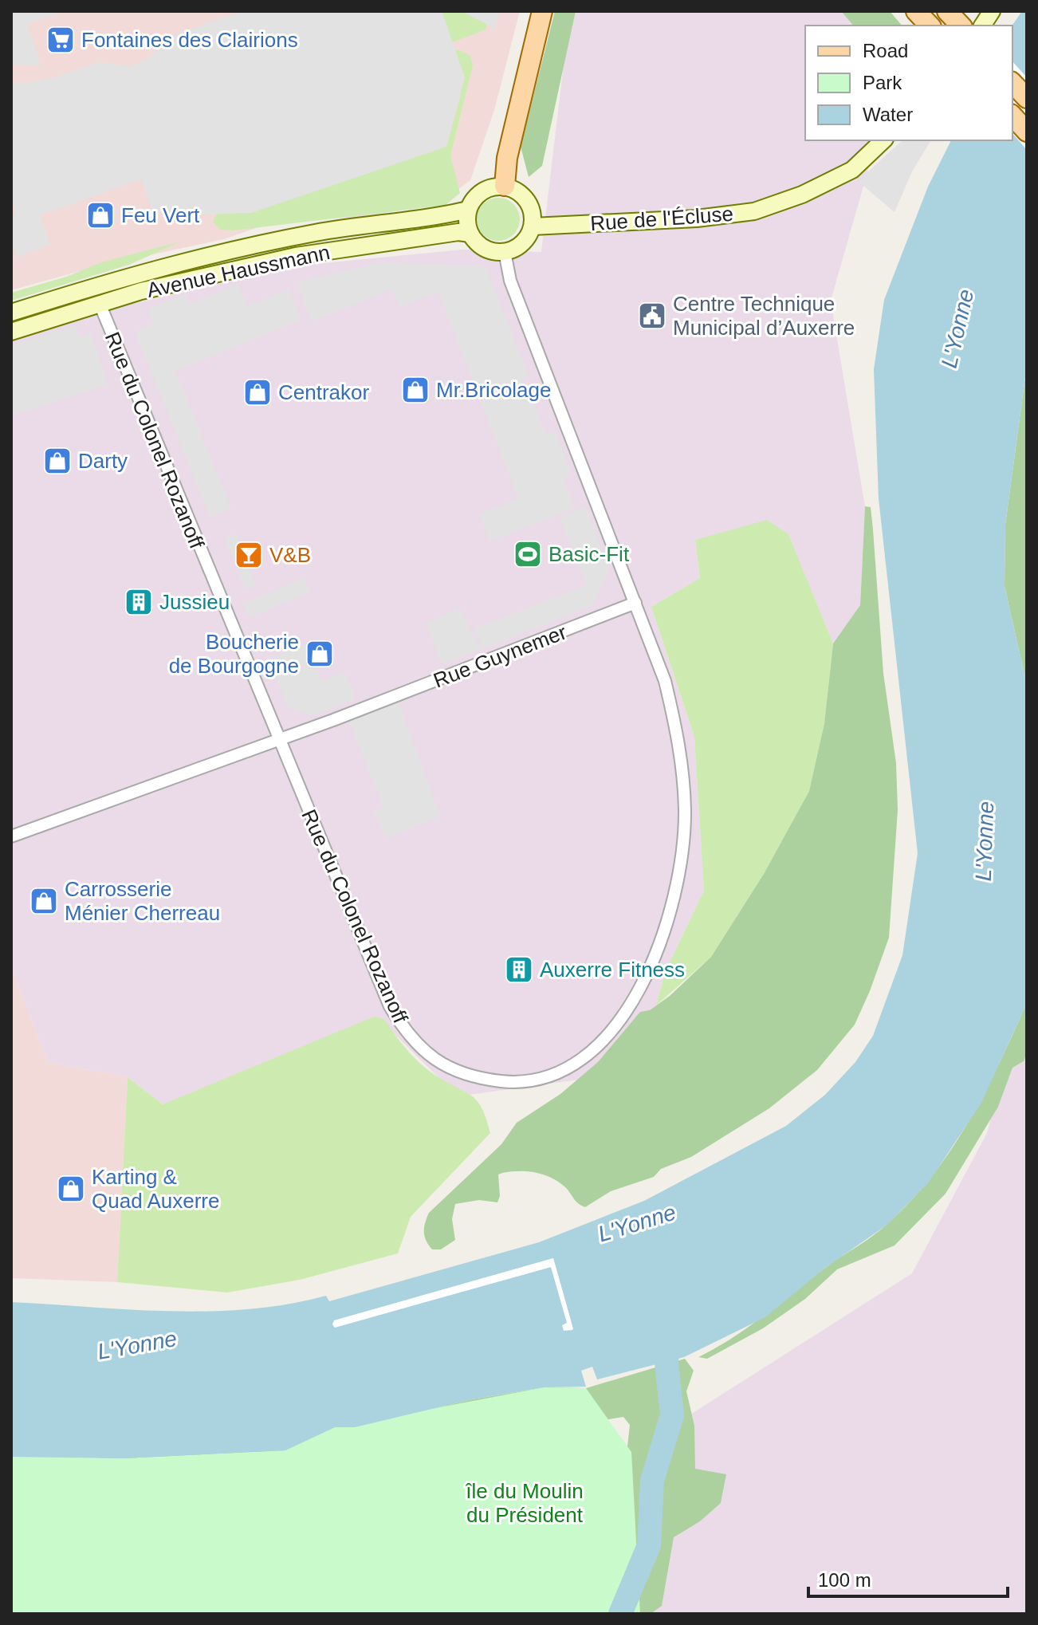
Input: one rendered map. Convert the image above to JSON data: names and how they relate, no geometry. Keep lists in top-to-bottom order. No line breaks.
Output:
{"streets":{"street":["Rue de l'Écluse","Avenue Haussmann","Rue du Colonel Rozanoff","Rue Guynemer"]},"crossings":[["Rue de l'Écluse","Avenue Haussmann"],["Avenue Haussmann","Rue du Colonel Rozanoff"],["Rue du Colonel Rozanoff","Rue Guynemer"]],"water":["L'Yonne"],"parks":["île du Moulin du Président"],"places":{"supermarket":["Fontaines des Clairions"],"shop":["Feu Vert","Mr.Bricolage","Centrakor","Darty","Boucherie de Bourgogne","Carrosserie Ménier Cherreau","Karting & Quad Auxerre"],"public building":["Centre Technique Municipal d’Auxerre"],"sports":["Basic-Fit"],"bar":["V&B"],"building":["Jussieu","Auxerre Fitness"]},"legend":["Road","Park","Water"],"scale_bar":"100 m"}
